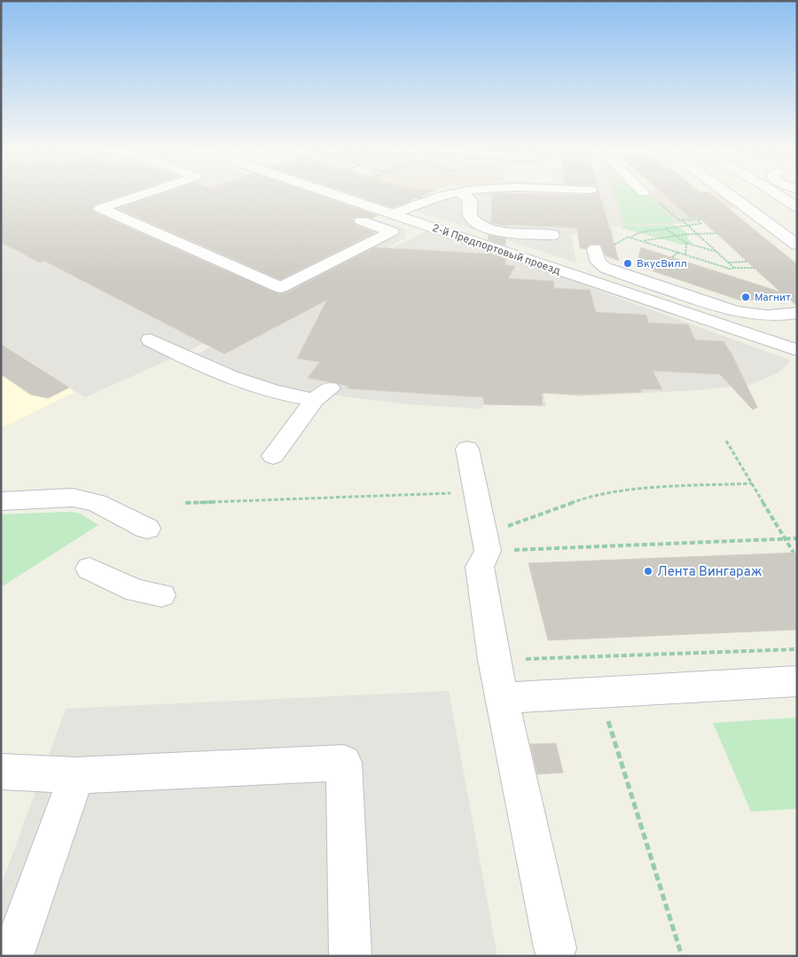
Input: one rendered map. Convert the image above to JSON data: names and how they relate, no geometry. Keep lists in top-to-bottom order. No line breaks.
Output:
{"streets":{"street":["2-й Предпортовый проезд"]},"places":["ВкусВилл","Магнит","Лента Вингараж"]}
